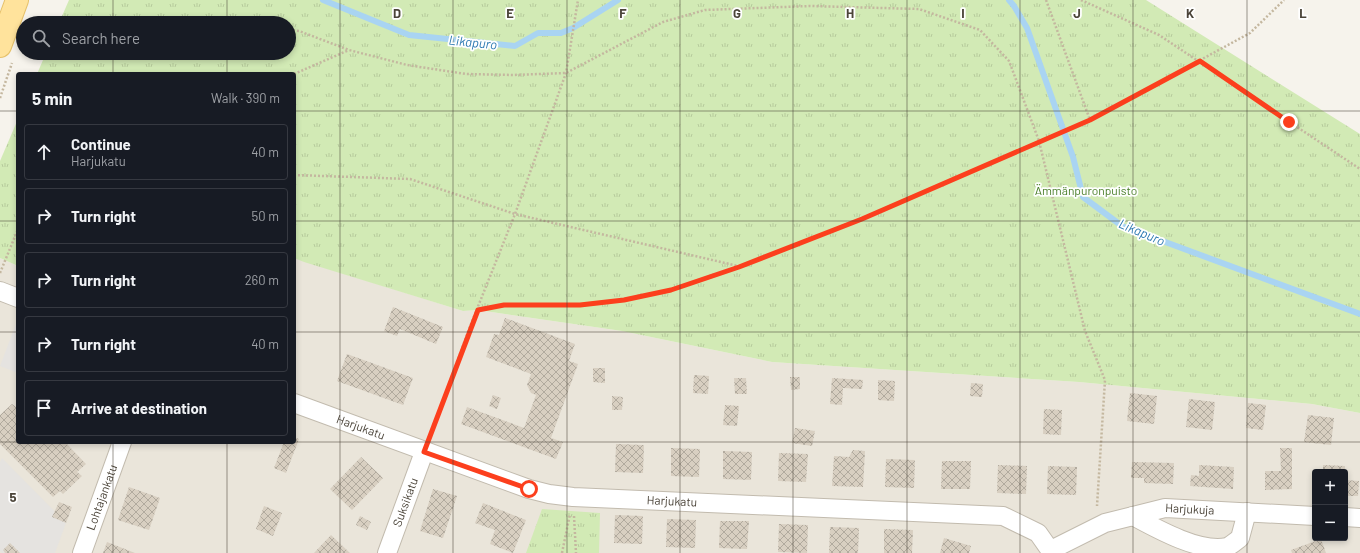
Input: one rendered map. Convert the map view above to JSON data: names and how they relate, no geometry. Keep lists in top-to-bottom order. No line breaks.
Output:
{"streets":{"street":["Harjukatu","Lohtajankatu","Suksikatu","Harjukuja"]},"crossings":[["Harjukatu","Suksikatu"],["Harjukatu","Harjukuja"]],"water":["Likapuro"],"parks":["Ämmänpuronpuisto"],"page":{"search":"Search here","heading":["5 min","Walk · 390 m"],"list":[["Continue","Harjukatu","40 m"],["Turn right","50 m"],["Turn right","260 m"],["Turn right","40 m"],"Arrive at destination"],"map_buttons":["+","−"]},"grid":{"columns":["D","E","F","G","H","I","J","K","L"],"rows":["5"]}}
